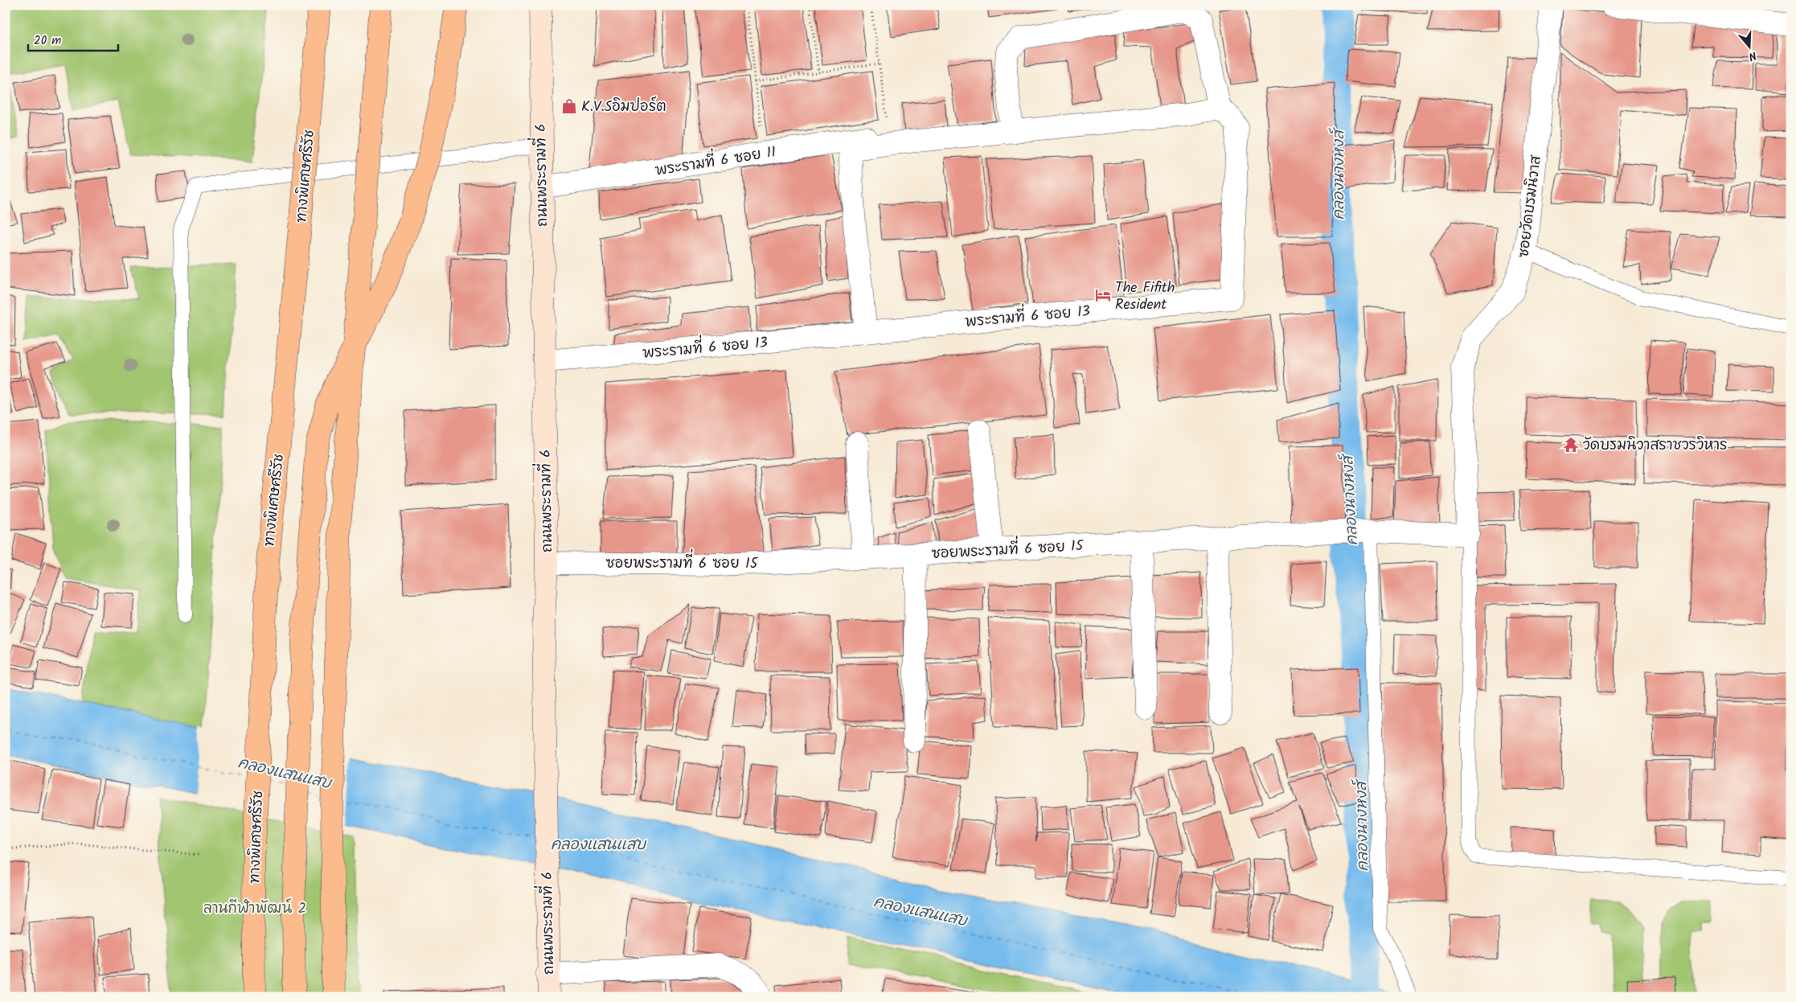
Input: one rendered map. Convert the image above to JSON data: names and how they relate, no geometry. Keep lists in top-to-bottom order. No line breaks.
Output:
{"streets":{"highway":["ทางพิเศษศรีรัช"],"main road":["ถนนพระรามที่ 6"],"street":["พระรามที่ 6 ซอย 11","ซอยวัดบรมนิวาส","พระรามที่ 6 ซอย 13","ซอยพระรามที่ 6 ซอย 15"]},"crossings":[["พระรามที่ 6 ซอย 11","ถนนพระรามที่ 6"],["ถนนพระรามที่ 6","พระรามที่ 6 ซอย 13"],["ถนนพระรามที่ 6","ซอยพระรามที่ 6 ซอย 15"],["ซอยวัดบรมนิวาส","ซอยพระรามที่ 6 ซอย 15"]],"water":["คลองนางหงส์","คลองแสนแสบ"],"parks":["ลานกีฬาพัฒน์ 2"],"places":{"shop":["K.V.Sอิมปอร์ต"],"hotel":["The Fifith Resident"],"temple":["วัดบรมนิวาสราชวรวิหาร"]},"scale_bar":"20 m","north":"bottom"}
